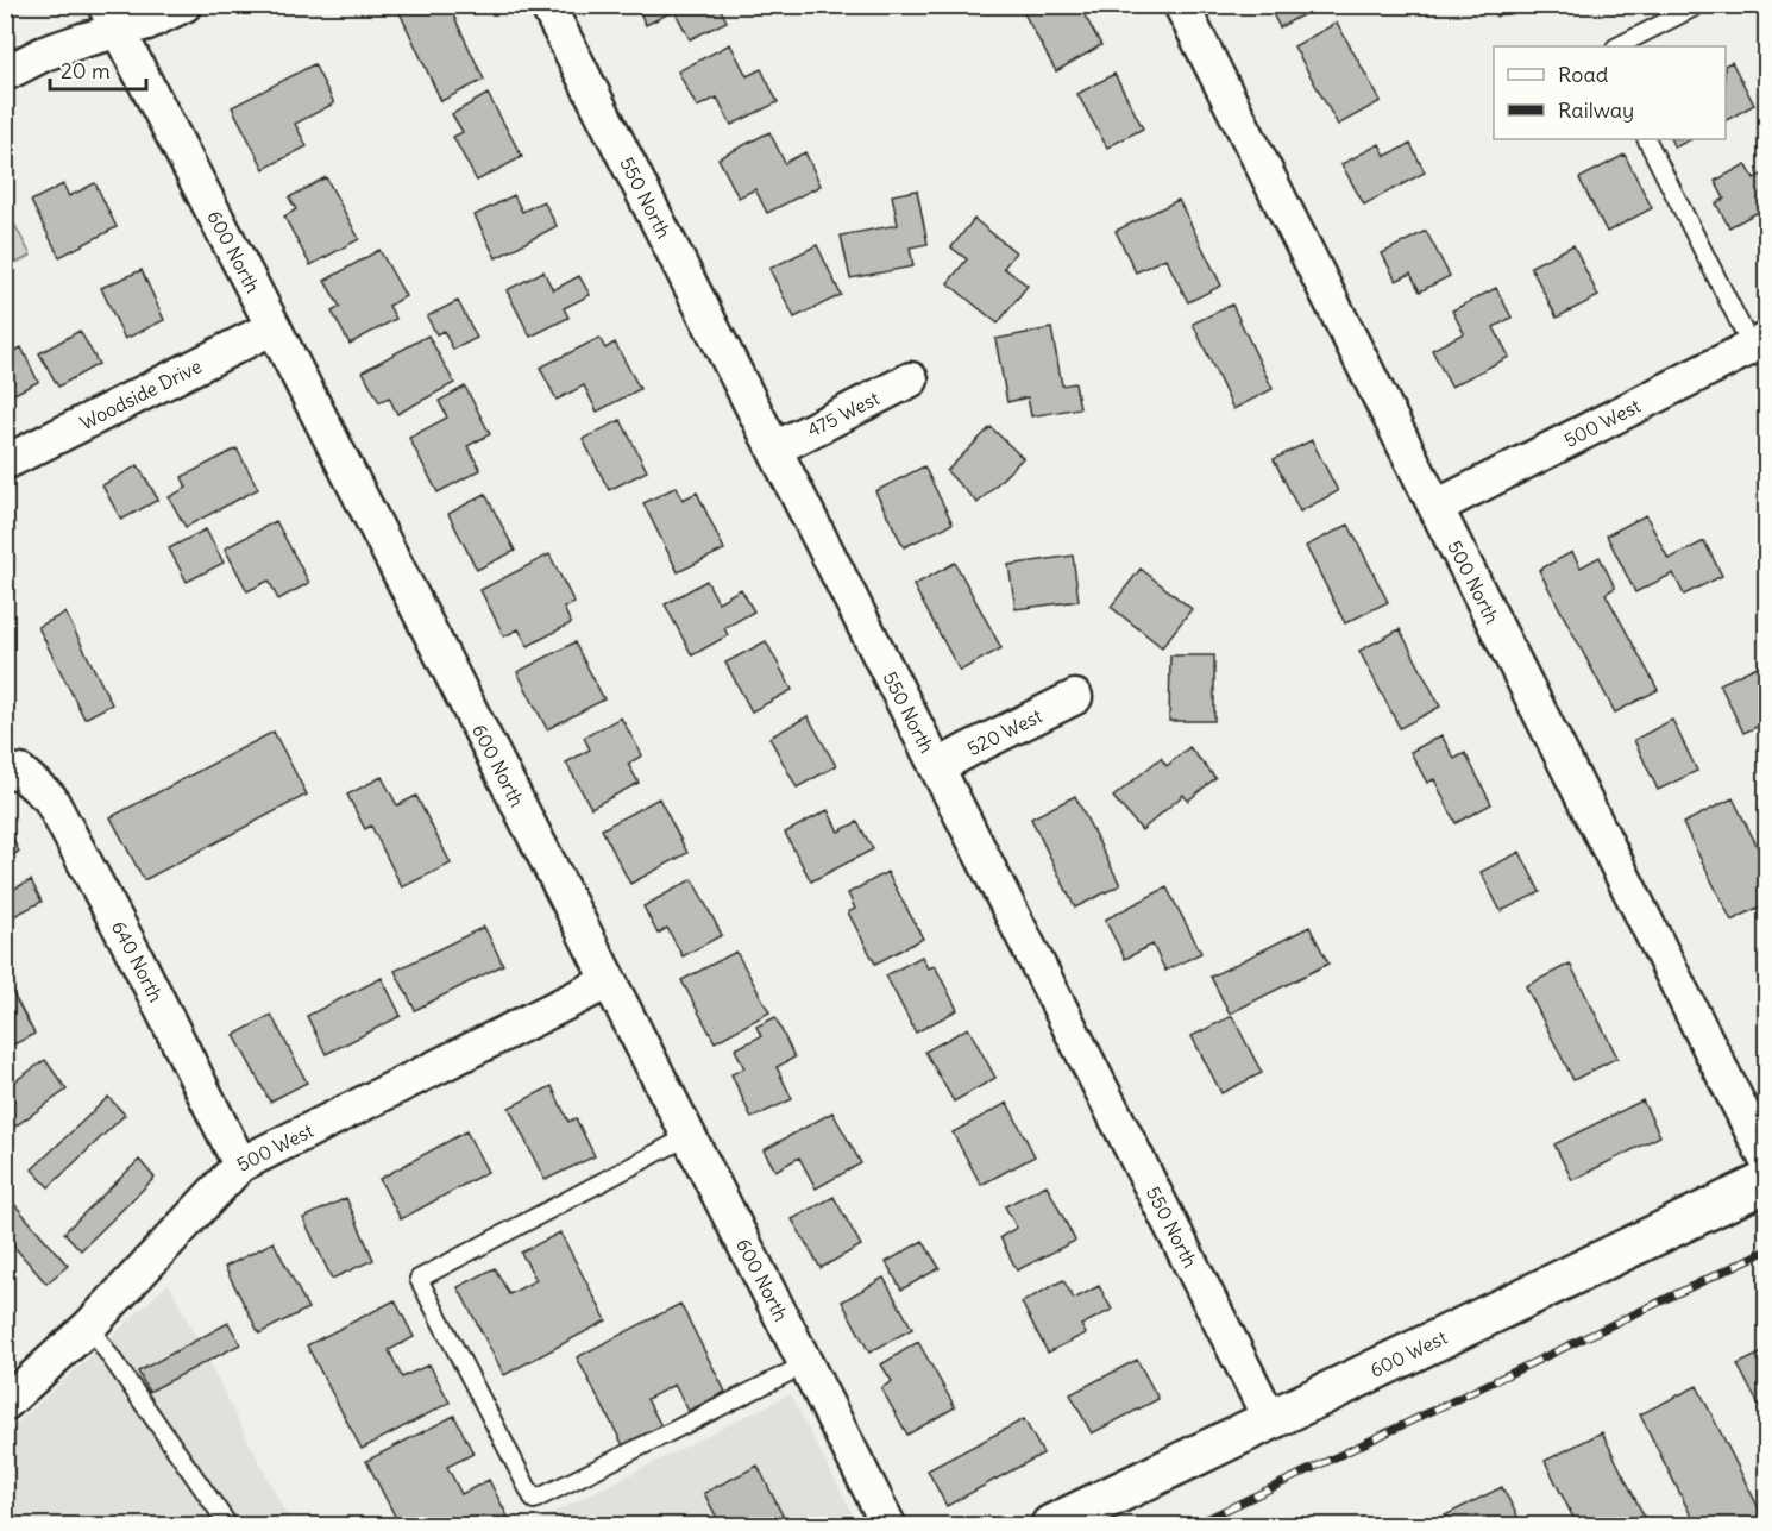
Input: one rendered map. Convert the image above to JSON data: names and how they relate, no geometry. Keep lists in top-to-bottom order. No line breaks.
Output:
{"streets":{"main road":["600 West"],"street":["550 North","600 North","Woodside Drive","475 West","500 West","500 North","520 West","640 North"]},"crossings":[["550 North","475 West"],["550 North","520 West"],["550 North","600 West"],["600 North","Woodside Drive"],["600 North","500 West"],["500 West","500 North"],["500 West","640 North"]],"legend":["Road","Railway"],"scale_bar":"20 m"}
